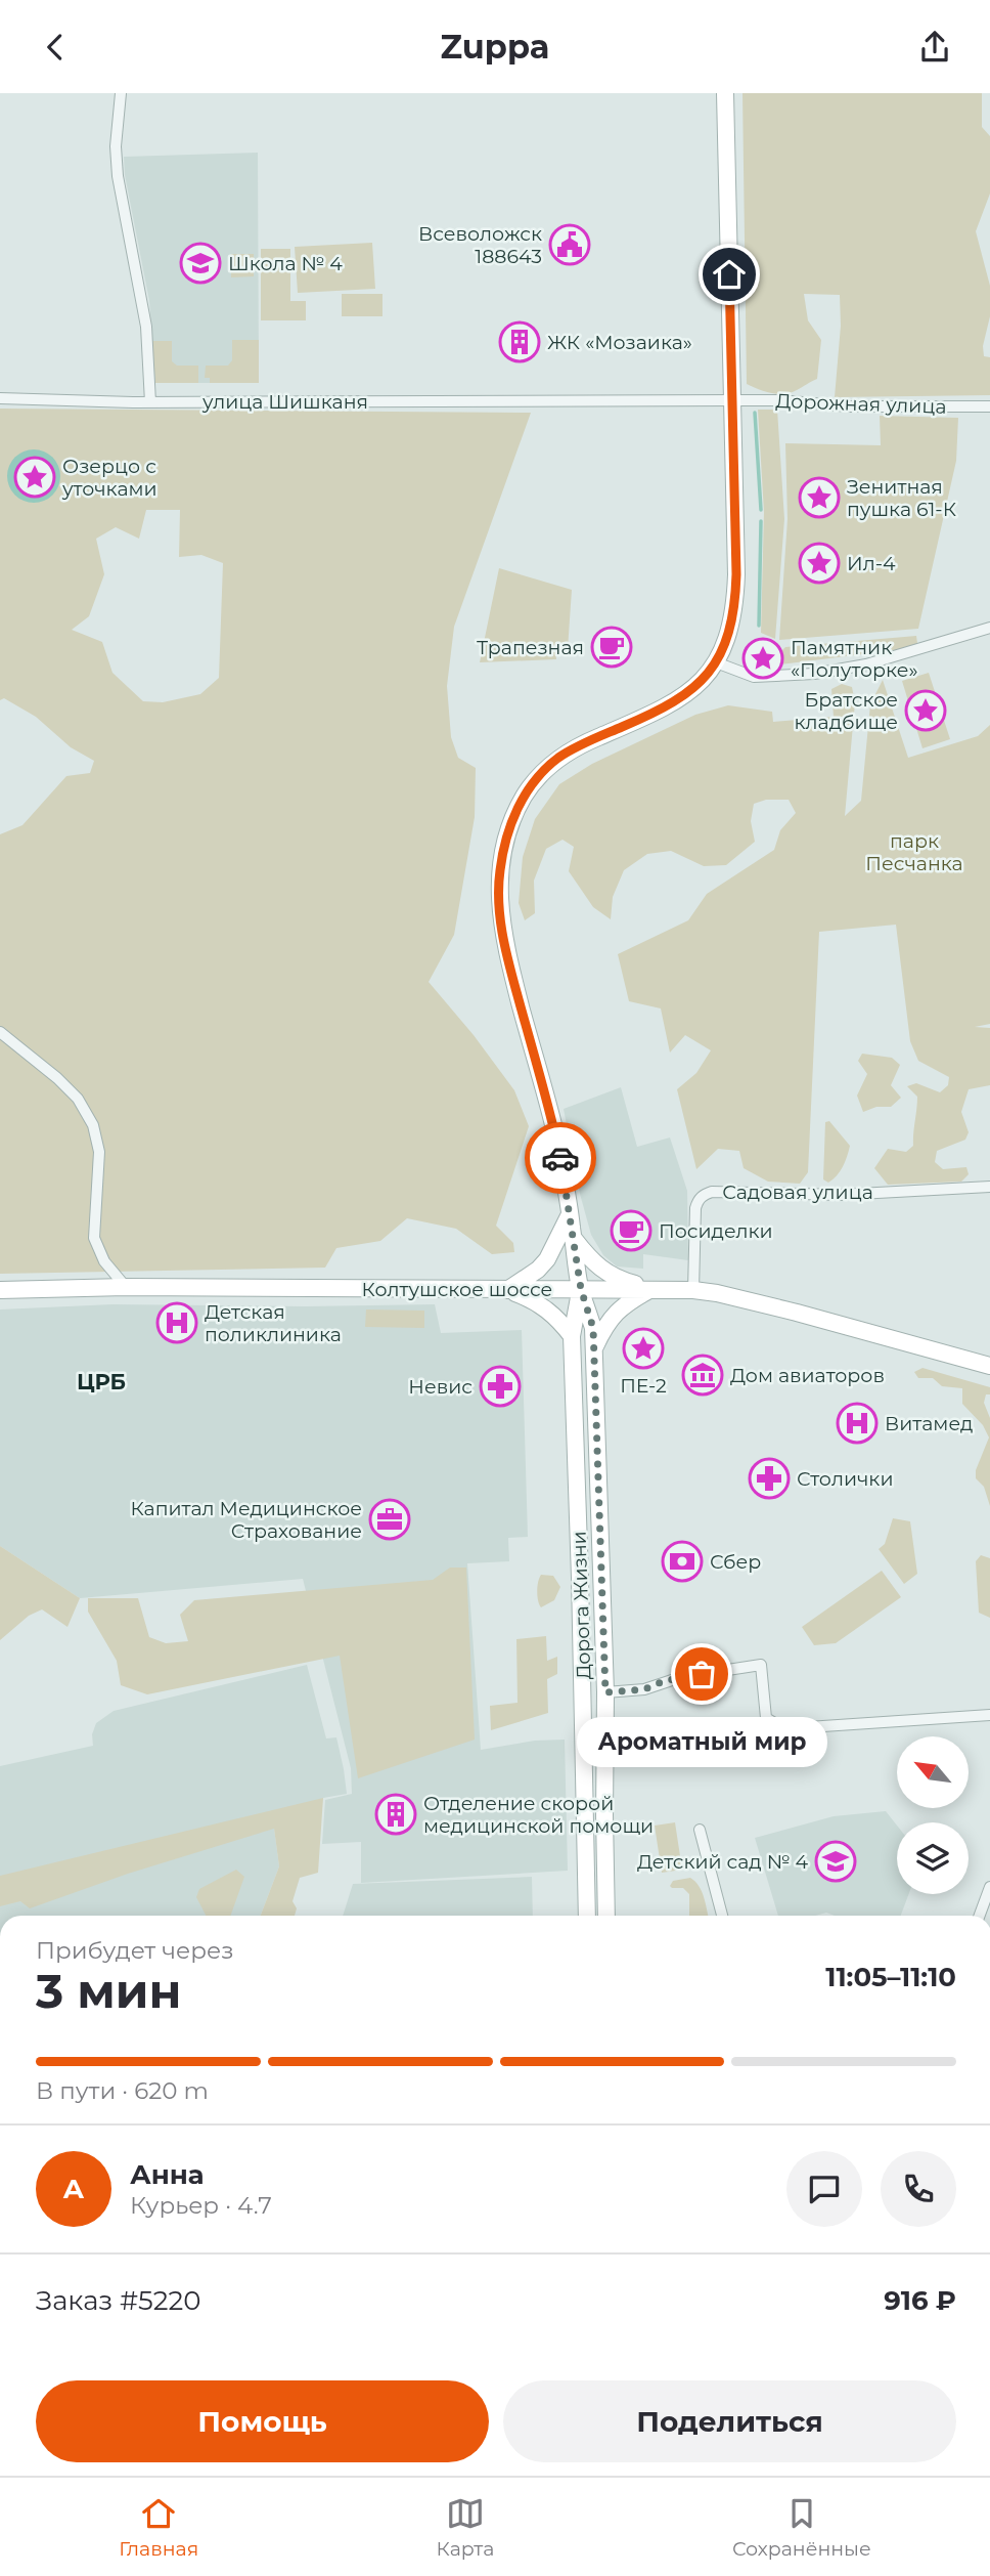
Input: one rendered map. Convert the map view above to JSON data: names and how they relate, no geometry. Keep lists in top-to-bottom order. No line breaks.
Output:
{"streets":{"main road":["Колтушское шоссе","Дорога Жизни"],"street":["улица Шишканя","Дорожная улица","Садовая улица"]},"crossings":[["улица Шишканя","Дорожная улица"],["улица Шишканя","Дорога Жизни"],["Дорожная улица","Дорога Жизни"],["Садовая улица","Колтушское шоссе"],["Колтушское шоссе","Дорога Жизни"]],"districts":["ЦРБ"],"parks":["парк Песчанка"],"places":{"public building":["Всеволожск 188643"],"school or university":["Школа № 4","Детский сад № 4"],"building":["ЖК «Мозаика»","Отделение скорой медицинской помощи"],"place":["Озерцо с уточками","Зенитная пушка 61-К","Ил-4","Памятник «Полуторке»","Братское кладбище","ПЕ-2"],"cafe":["Трапезная","Посиделки"],"hospital":["Детская поликлиника","Витамед"],"museum":["Дом авиаторов"],"pharmacy":["Невис","Столички"],"office":["Капитал Медицинское Страхование"],"bank":["Сбер"],"other":["Ароматный мир"]},"north":"top left","page":{"header":"Zuppa","bubble":"Ароматный мир","heading":["3 мин","Прибудет через","11:05–11:10"],"panel":["Анна","Курьер · 4.7","Заказ #5220","916 ₽"],"bar":"В пути · 620 m","round":"А","buttons":["Помощь","Поделиться"],"tabs":["Главная","Карта","Сохранённые"]}}
